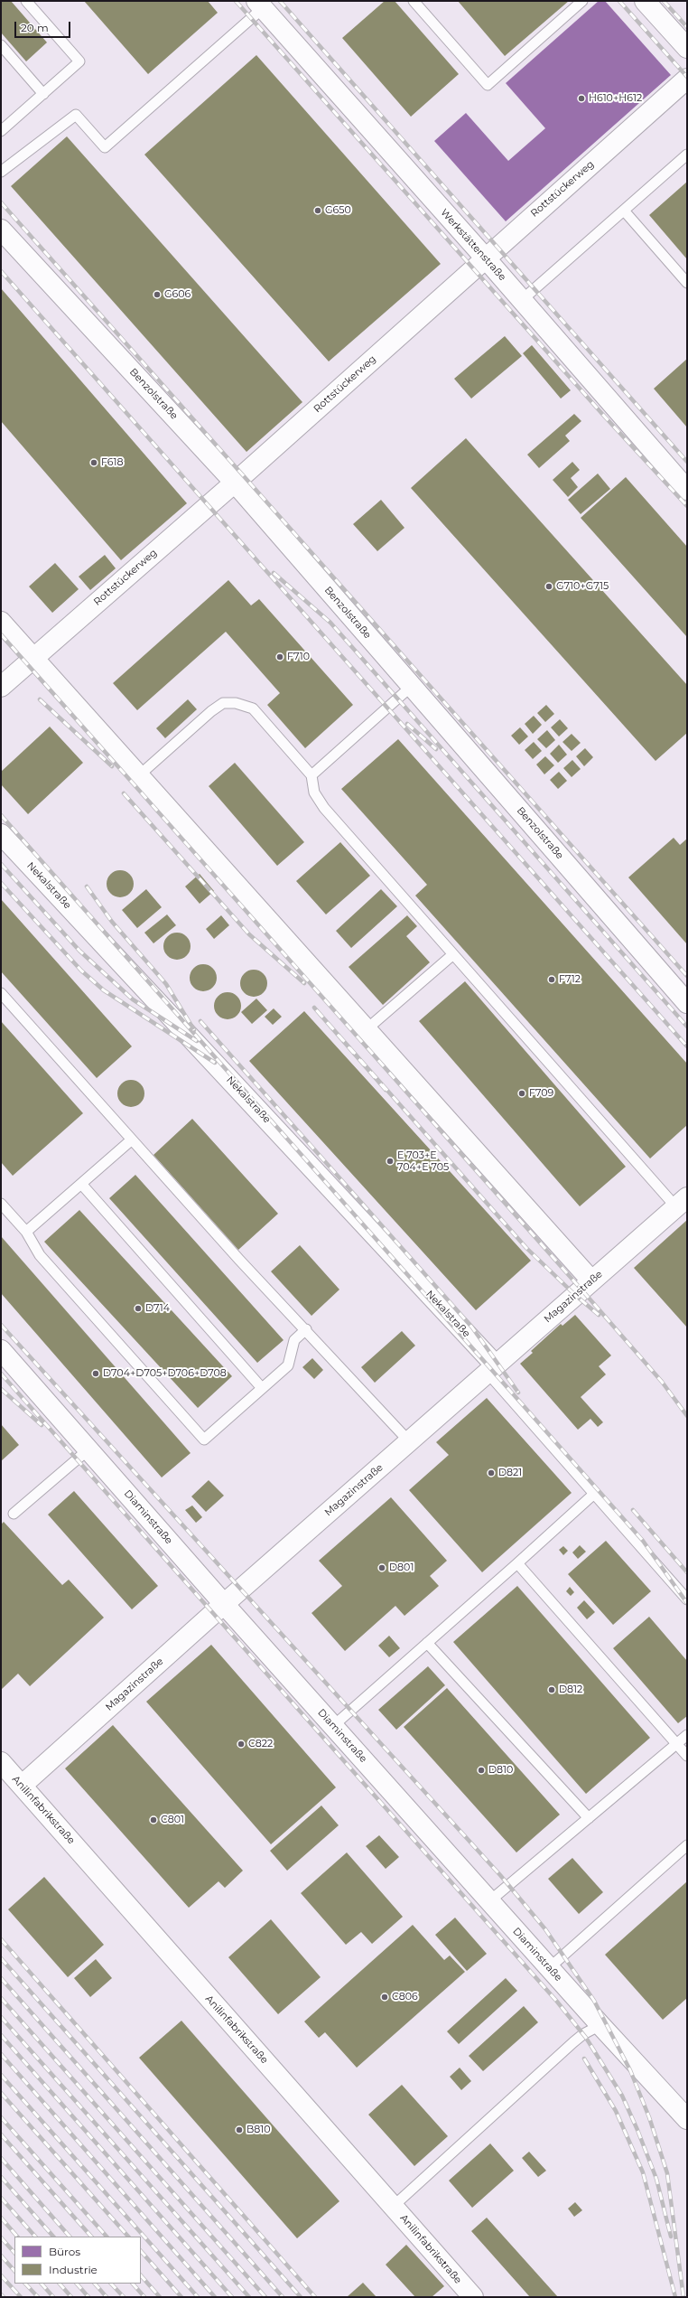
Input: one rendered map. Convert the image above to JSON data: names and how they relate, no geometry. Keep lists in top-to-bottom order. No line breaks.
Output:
{"streets":{"street":["Rottstückerweg","Werkstättenstraße","Benzolstraße","Nekalstraße","Magazinstraße","Diaminstraße","Anilinfabrikstraße"]},"crossings":[["Rottstückerweg","Werkstättenstraße"],["Rottstückerweg","Benzolstraße"],["Nekalstraße","Magazinstraße"],["Magazinstraße","Diaminstraße"],["Magazinstraße","Anilinfabrikstraße"]],"places":["H610+H612","G650","G606","F618","G710+G715","F710","F712","F709","E 703+E 704+E 705","D714","D704+D705+D706+D708","D821","D801","D812","C822","D810","C801","C806","B810"],"legend":["Büros","Industrie"],"scale_bar":"20 m"}
